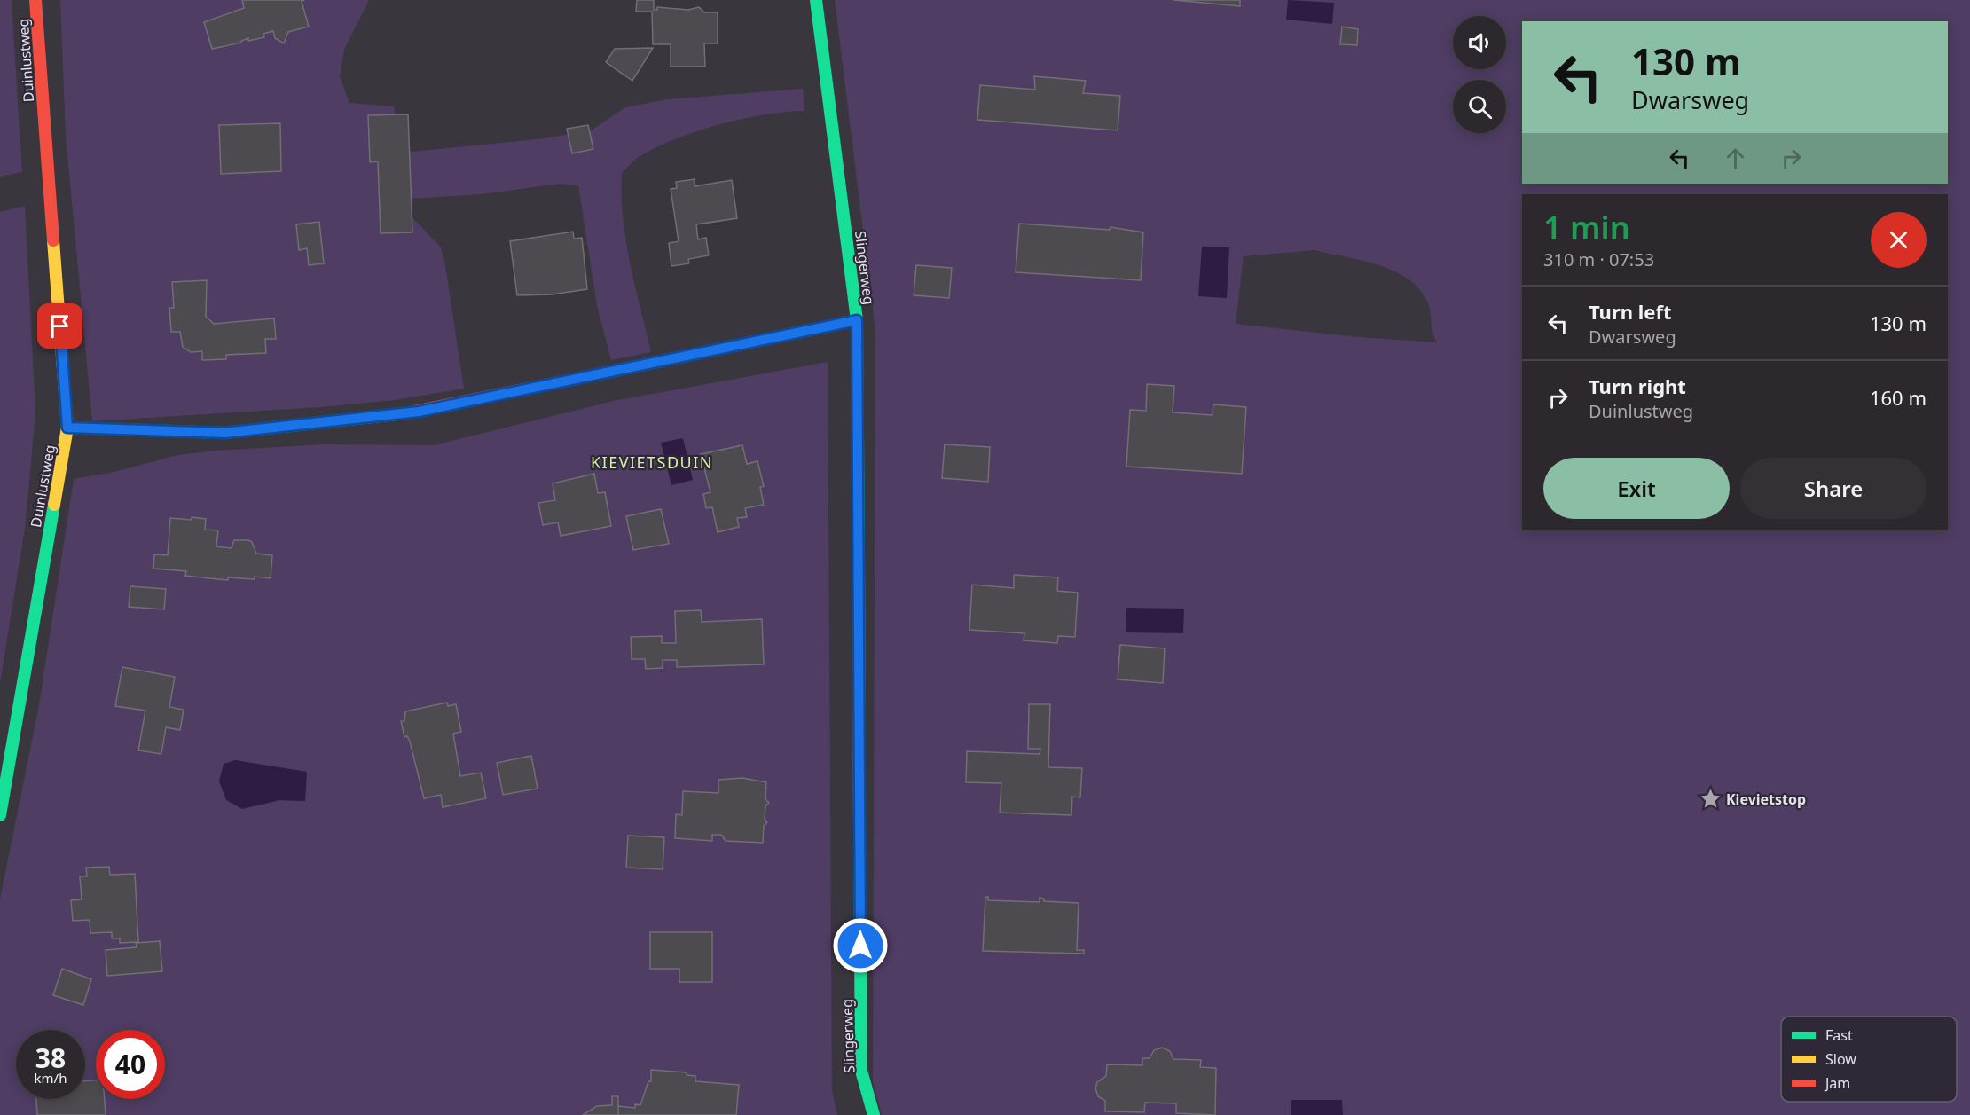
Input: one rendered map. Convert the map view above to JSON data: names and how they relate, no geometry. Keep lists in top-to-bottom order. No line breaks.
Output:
{"streets":{"street":["Duinlustweg","Slingerweg"]},"districts":["KIEVIETSDUIN"],"places":{"place":["Kievietstop"]},"legend":["Fast","Slow","Jam"],"page":{"turn":["130 m","Dwarsweg"],"heading":["1 min","310 m · 07:53"],"list":[{"name":"Turn left","note":"Dwarsweg","value":"130 m"},{"name":"Turn right","note":"Duinlustweg","value":"160 m"}],"buttons":["Exit","Share"],"speed":"38 km/h","limit":"40"}}
